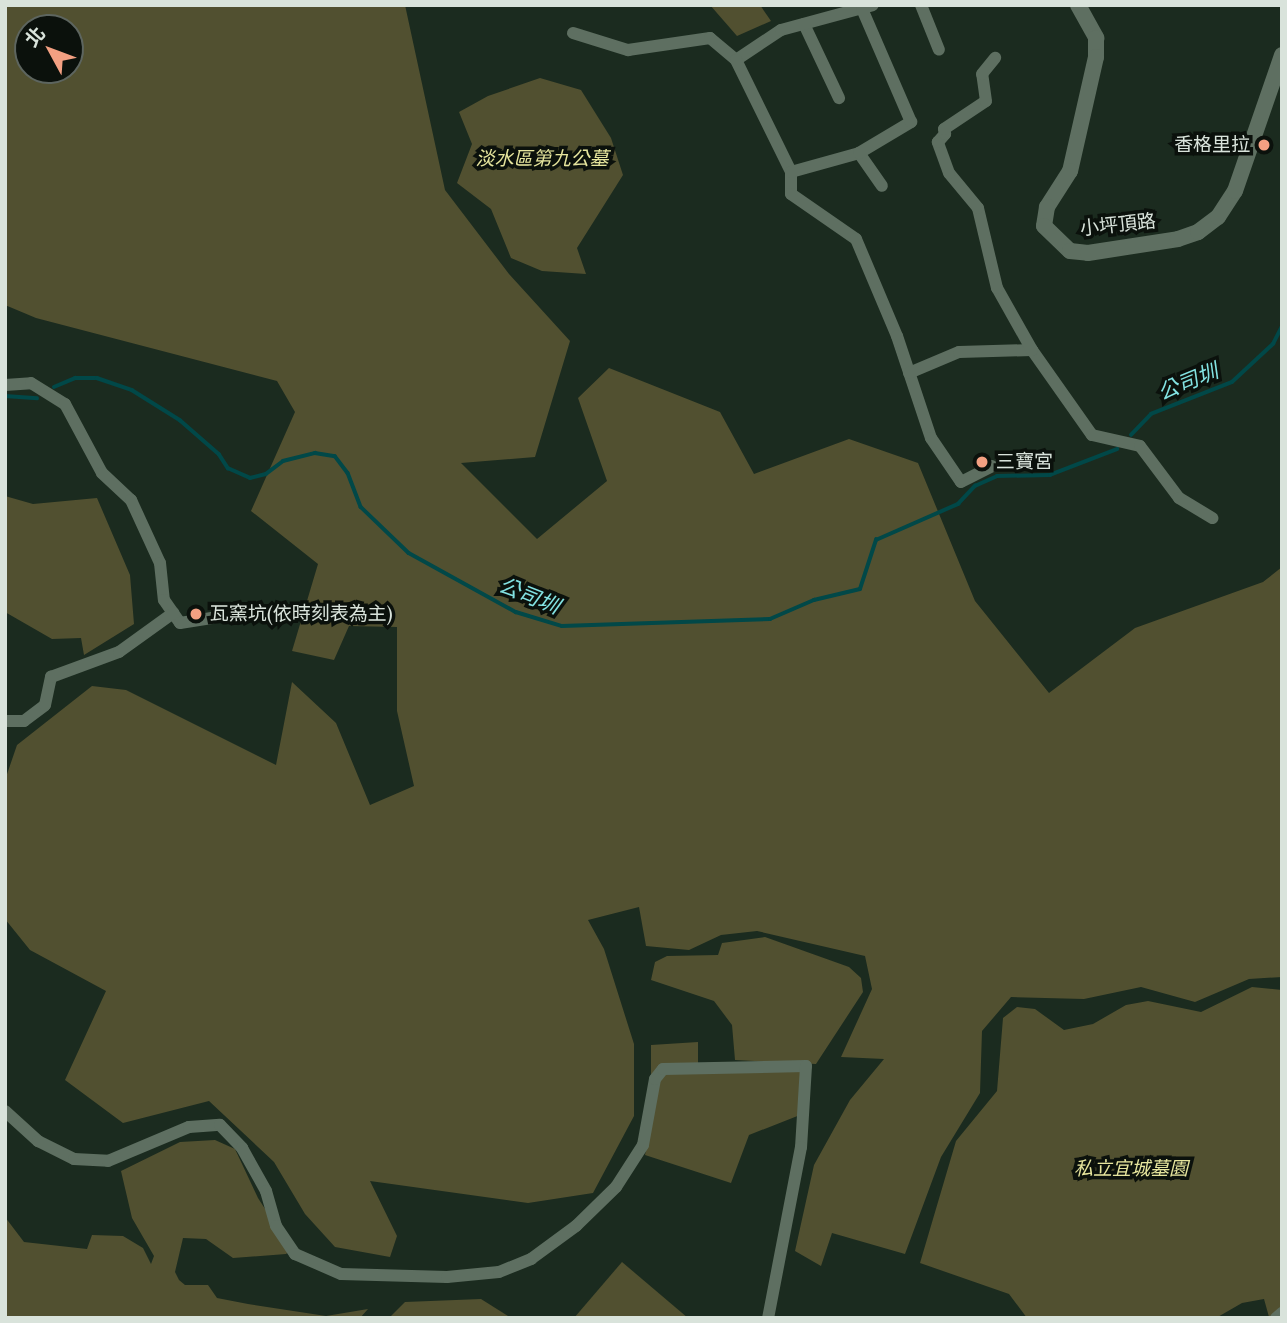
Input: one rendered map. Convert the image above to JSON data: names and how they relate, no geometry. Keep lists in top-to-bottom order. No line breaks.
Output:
{"streets":{"street":["小坪頂路"]},"water":["公司圳"],"parks":["淡水區第九公墓","私立宜城墓園"],"places":["香格里拉","三寶宮","瓦窯坑(依時刻表為主)"],"north":"top left"}
